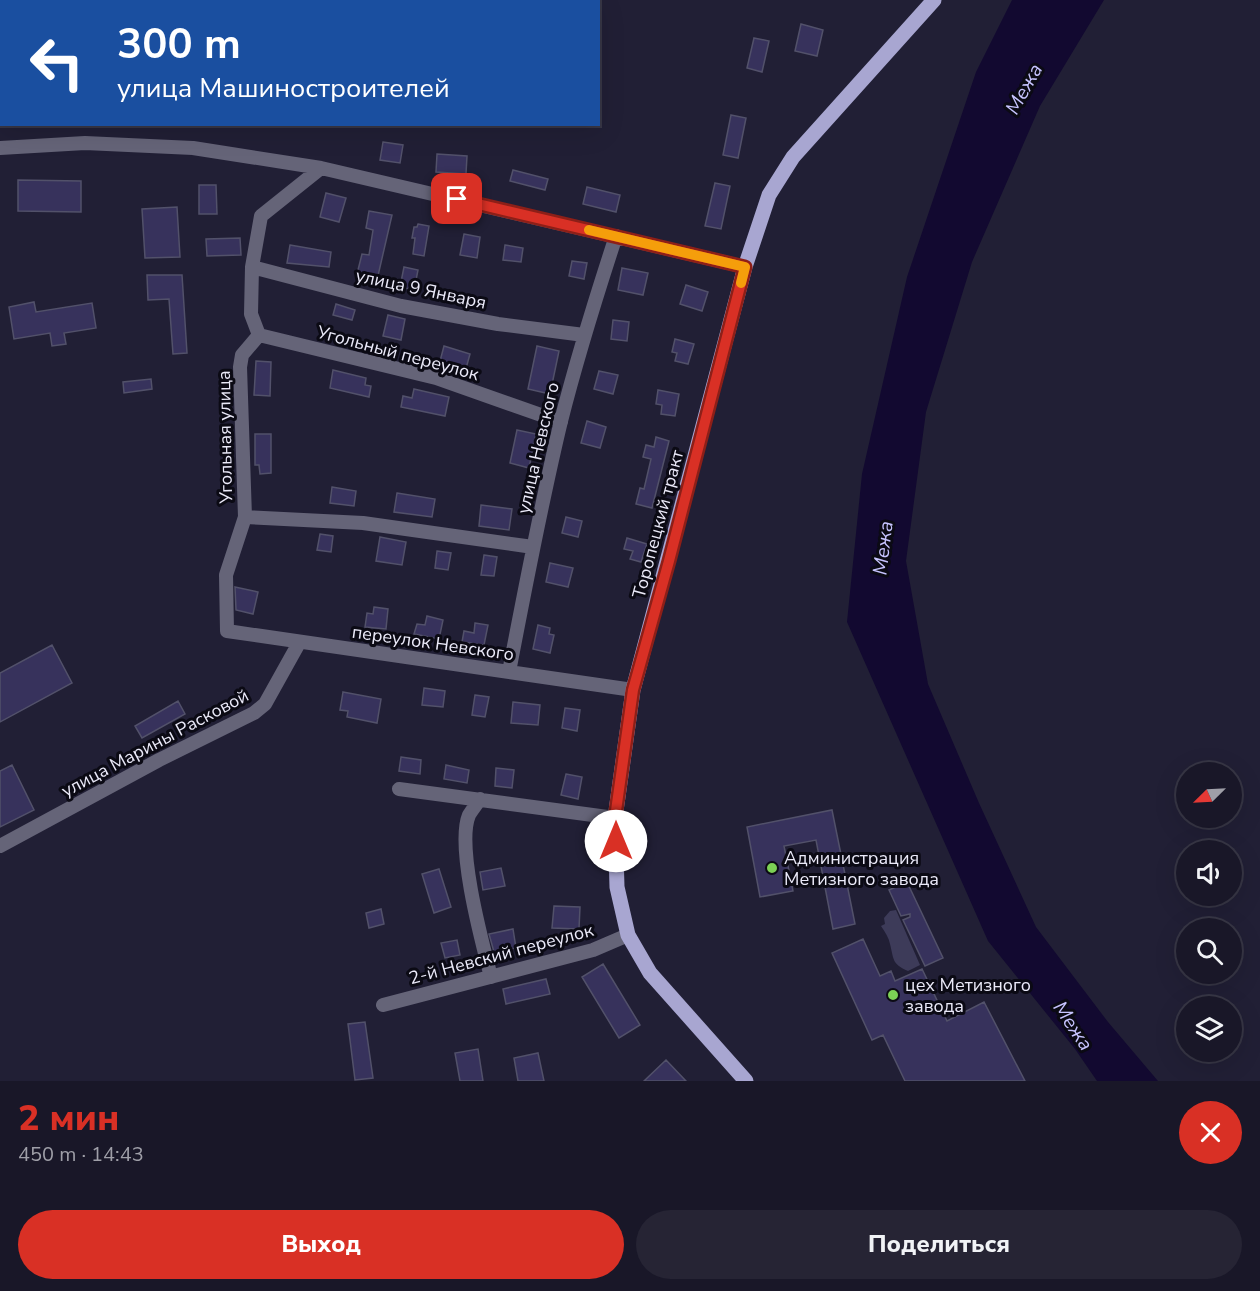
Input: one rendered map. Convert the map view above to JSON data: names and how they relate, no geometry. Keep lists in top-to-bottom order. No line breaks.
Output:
{"streets":{"main road":["Торопецкий тракт"],"street":["улица 9 Января","Угольный переулок","Угольная улица","улица Невского","переулок Невского","улица Марины Расковой","2-й Невский переулок"]},"crossings":[["улица 9 Января","улица Невского"],["Угольный переулок","Угольная улица"],["Угольный переулок","улица Невского"],["Угольная улица","переулок Невского"],["улица Невского","переулок Невского"],["Торопецкий тракт","переулок Невского"],["Торопецкий тракт","2-й Невский переулок"],["переулок Невского","улица Марины Расковой"]],"water":["Межа"],"places":["Администрация Метизного завода","цех Метизного завода"],"north":"bottom left","page":{"turn":["300 m","улица Машиностроителей"],"heading":["2 мин","450 m · 14:43"],"buttons":["Выход","Поделиться"]}}
